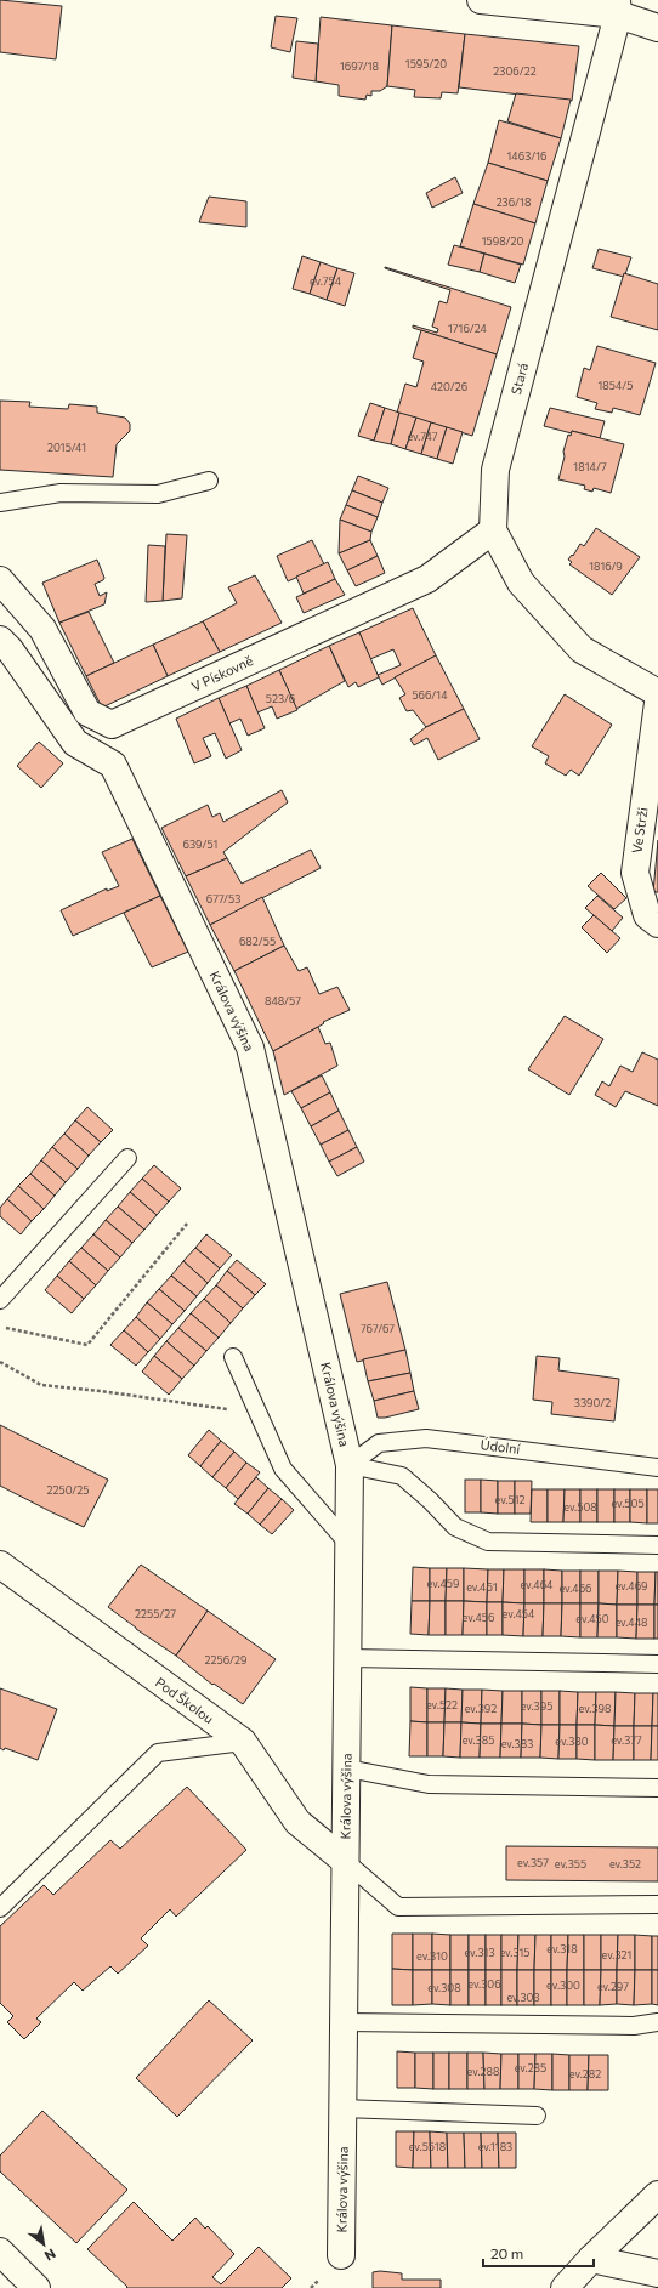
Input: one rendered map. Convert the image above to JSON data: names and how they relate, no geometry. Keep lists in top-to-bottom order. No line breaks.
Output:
{"streets":{"street":["Stará","V Pískovně","Ve Strži","Králova výšina","Pod Školou"],"lane":["Údolní"]},"crossings":[["Stará","V Pískovně"],["Králova výšina","Údolní"],["Králova výšina","Pod Školou"]],"house_numbers":["1595/20","1697/18","2306/22","1463/16","236/18","1598/20","ev.754","1716/24","1854/5","420/26","ev.747","2015/41","1814/7","1816/9","566/14","523/6","639/51","677/53","682/55","848/57","767/67","3390/2","2250/25","ev.512","ev.505","ev.508","ev.459","ev.464","ev.469","ev.461","ev.466","2255/27","ev.454","ev.456","ev.450","ev.448","2256/29","ev.522","ev.395","ev.392","ev.398","ev.385","ev.377","ev.380","ev.383","ev.357","ev.355","ev.352","ev.318","ev.313","ev.315","ev.321","ev.310","ev.306","ev.300","ev.297","ev.308","ev.303","ev.285","ev.288","ev.282","ev.5518","ev.1183"],"scale_bar":"20 m","north":"bottom right"}
